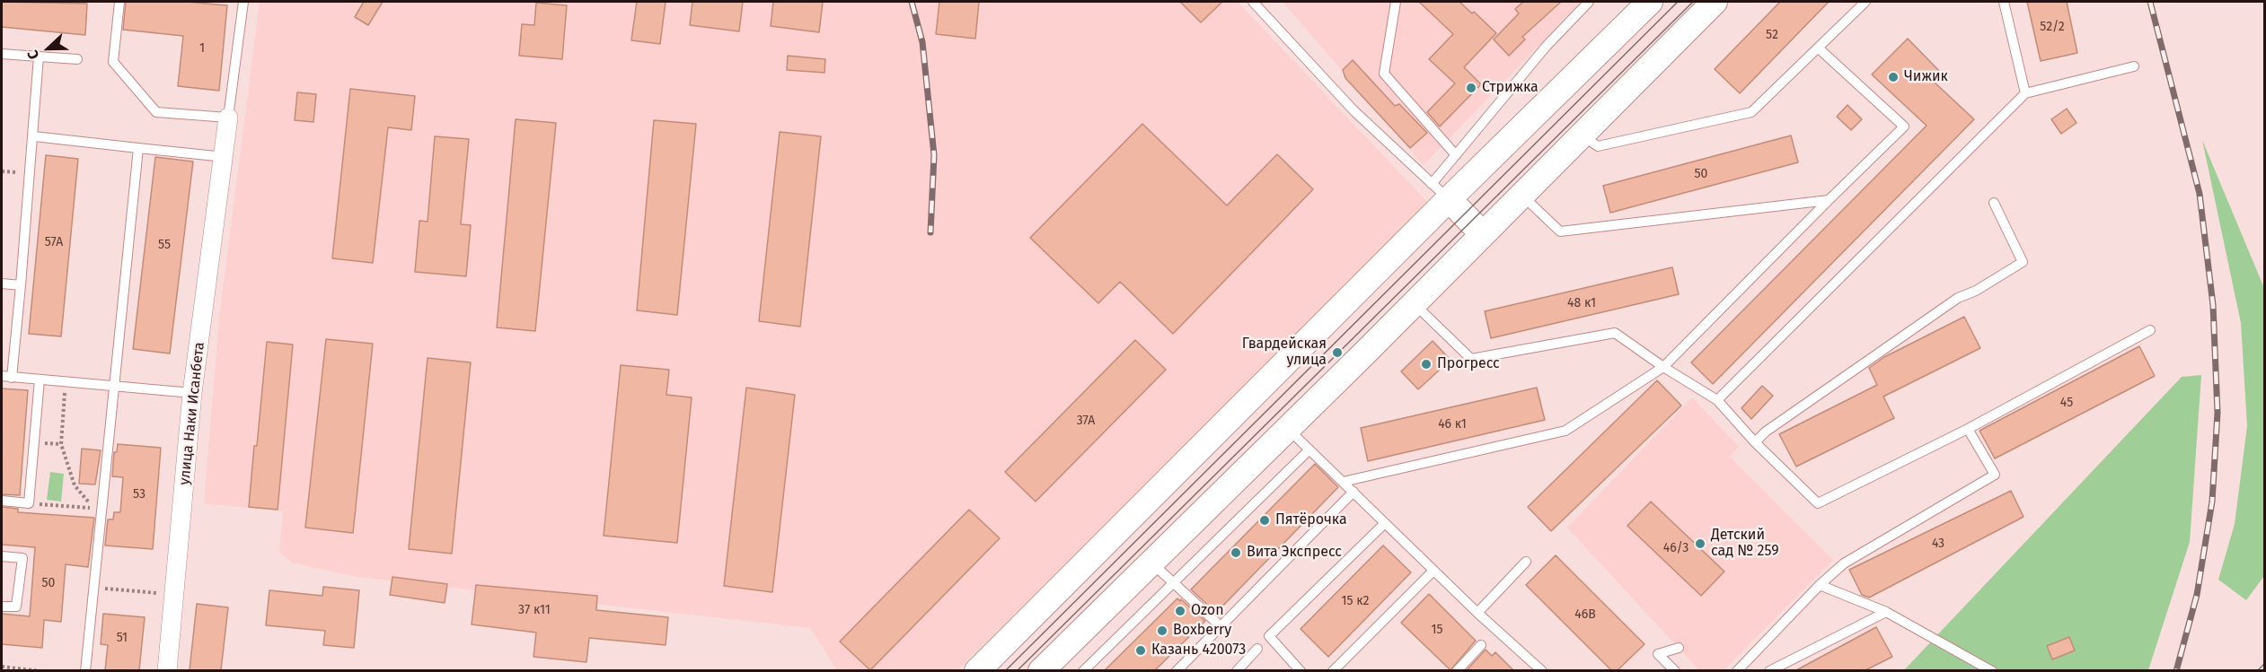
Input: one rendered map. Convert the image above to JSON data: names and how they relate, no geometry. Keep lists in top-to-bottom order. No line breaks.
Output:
{"streets":{"street":["улица Наки Исанбета"]},"places":["Чижик","Стрижка","Гвардейская улица","Прогресс","Пятёрочка","Детский сад № 259","Вита Экспресс","Ozon","Boxberry","Казань 420073"],"house_numbers":["52/2","52","1","50","57А","55","48 к1","45","37А","46 к1","53","43","46/3","50","15 к2","37 к11","46В","15","51"],"north":"left"}
